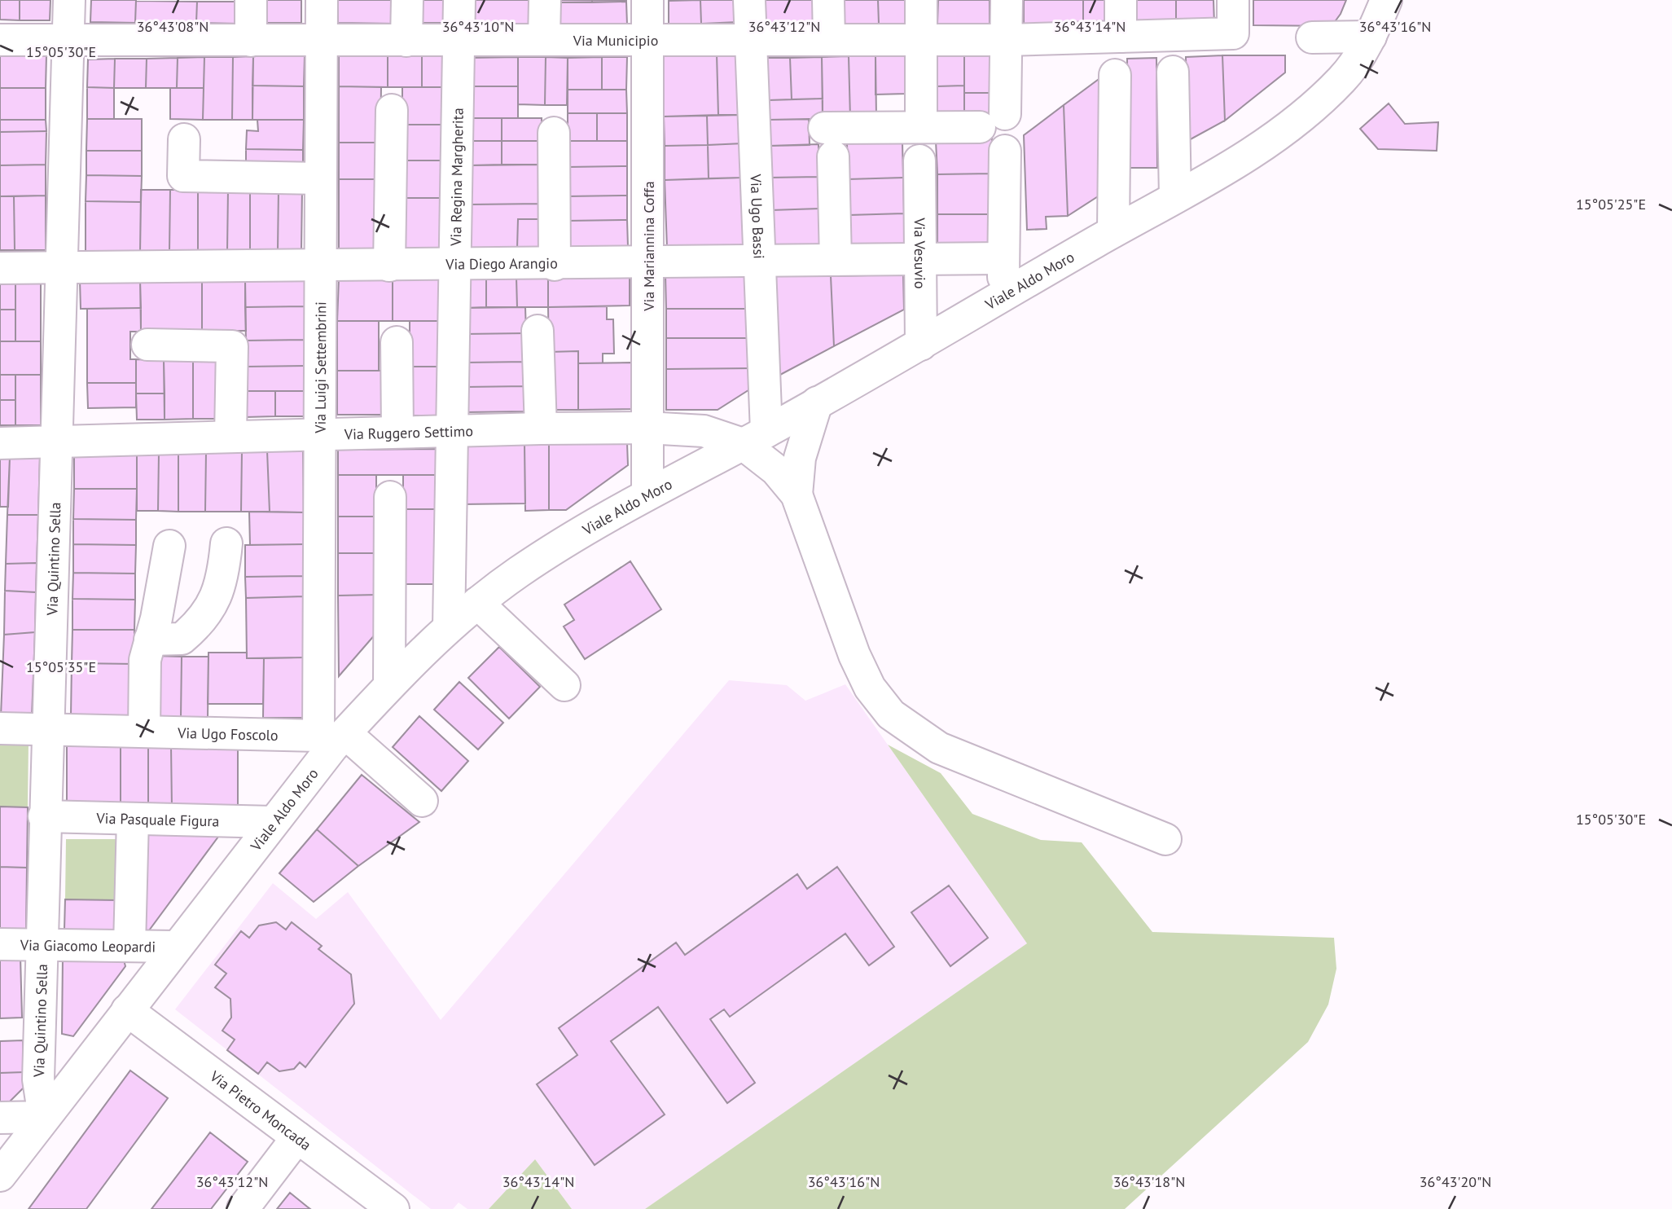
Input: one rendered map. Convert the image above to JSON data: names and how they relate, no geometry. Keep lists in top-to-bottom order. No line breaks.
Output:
{"streets":{"street":["Via Municipio","Via Regina Margherita","Via Ugo Bassi","Via Mariannina Coffa","Via Vesuvio","Via Diego Arangio","Viale Aldo Moro","Via Luigi Settembrini","Via Ruggero Settimo","Via Quintino Sella","Via Ugo Foscolo","Via Pasquale Figura","Via Giacomo Leopardi","Via Pietro Moncada"]},"crossings":[["Via Municipio","Via Regina Margherita"],["Via Municipio","Via Ugo Bassi"],["Via Municipio","Via Mariannina Coffa"],["Via Municipio","Via Luigi Settembrini"],["Via Municipio","Via Quintino Sella"],["Via Regina Margherita","Via Diego Arangio"],["Via Regina Margherita","Viale Aldo Moro"],["Via Regina Margherita","Via Ruggero Settimo"],["Via Ugo Bassi","Via Diego Arangio"],["Via Ugo Bassi","Viale Aldo Moro"],["Via Ugo Bassi","Via Ruggero Settimo"],["Via Mariannina Coffa","Via Diego Arangio"],["Via Mariannina Coffa","Viale Aldo Moro"],["Via Mariannina Coffa","Via Ruggero Settimo"],["Via Vesuvio","Via Diego Arangio"],["Via Vesuvio","Viale Aldo Moro"],["Via Diego Arangio","Via Luigi Settembrini"],["Via Diego Arangio","Via Quintino Sella"],["Viale Aldo Moro","Via Luigi Settembrini"],["Viale Aldo Moro","Via Ruggero Settimo"],["Viale Aldo Moro","Via Quintino Sella"],["Viale Aldo Moro","Via Ugo Foscolo"],["Viale Aldo Moro","Via Pasquale Figura"],["Viale Aldo Moro","Via Giacomo Leopardi"],["Viale Aldo Moro","Via Pietro Moncada"],["Via Luigi Settembrini","Via Ruggero Settimo"],["Via Luigi Settembrini","Via Ugo Foscolo"],["Via Ruggero Settimo","Via Quintino Sella"],["Via Quintino Sella","Via Ugo Foscolo"],["Via Quintino Sella","Via Pasquale Figura"],["Via Quintino Sella","Via Giacomo Leopardi"]],"coordinates":["36°43'10\"N","36°43'12\"N","36°43'14\"N","36°43'16\"N","36°43'08\"N","15°05'30\"E","15°05'25\"E","15°05'35\"E","36°43'18\"N","36°43'20\"N"]}
